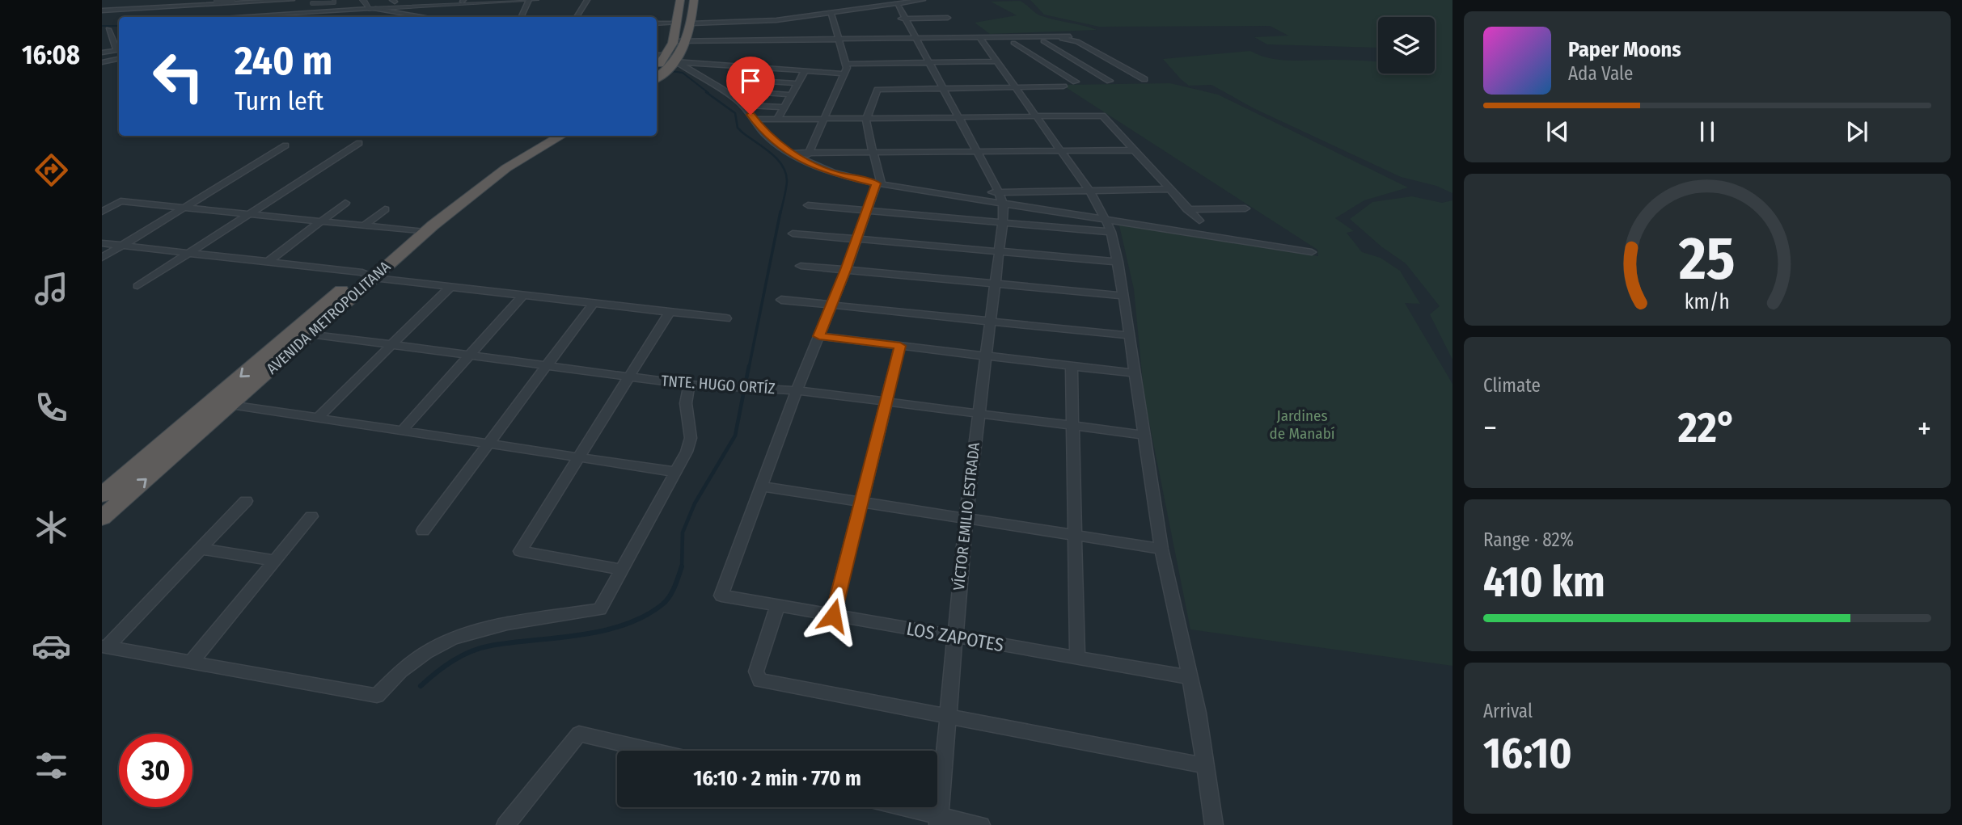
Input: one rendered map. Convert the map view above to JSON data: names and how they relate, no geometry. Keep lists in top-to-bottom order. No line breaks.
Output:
{"streets":{"highway":["AVENIDA METROPOLITANA"],"street":["TNTE. HUGO ORTÍZ","VÍCTOR EMILIO ESTRADA","LOS ZAPOTES"]},"crossings":[["AVENIDA METROPOLITANA","TNTE. HUGO ORTÍZ"],["TNTE. HUGO ORTÍZ","VÍCTOR EMILIO ESTRADA"],["VÍCTOR EMILIO ESTRADA","LOS ZAPOTES"]],"parks":["Jardines de Manabí"],"page":{"tabs":"16:08","turn":["240 m","Turn left"],"song":["Paper Moons","Ada Vale"],"tile":["Climate",["Range · 82%","410 km"],["Arrival","16:10"]],"heat":["−","22°","+"],"limit":"30","trip":"16:10 · 2 min · 770 m","gauge":["25","km/h"]}}
